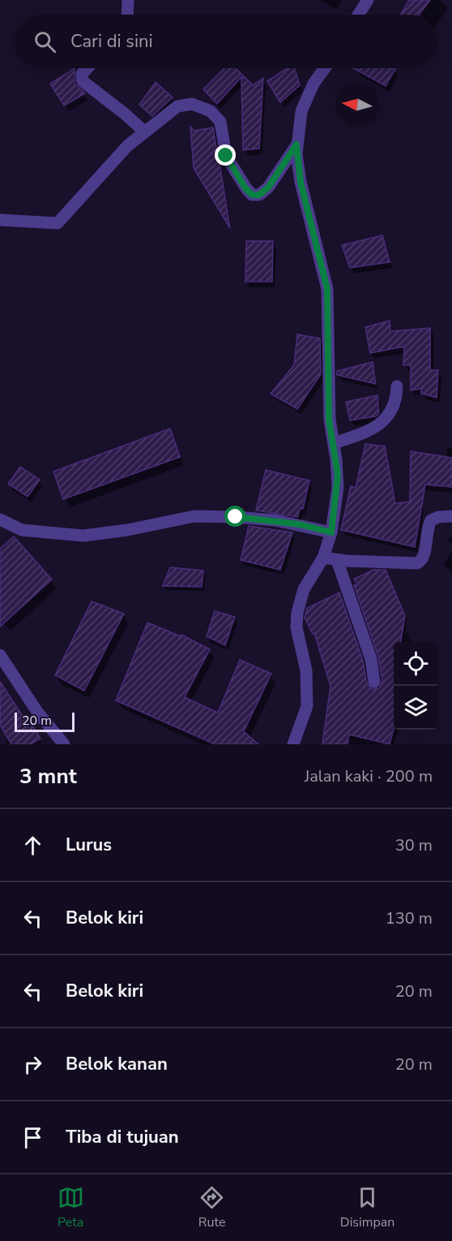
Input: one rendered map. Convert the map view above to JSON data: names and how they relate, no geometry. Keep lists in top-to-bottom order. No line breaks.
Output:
{"scale_bar":"20 m","north":"left","page":{"search":"Cari di sini","scale":"20 m","heading":["3 mnt","Jalan kaki · 200 m"],"list":[["Lurus","30 m"],["Belok kiri","130 m"],["Belok kiri","20 m"],["Belok kanan","20 m"],"Tiba di tujuan"],"nav":["Peta","Rute","Disimpan"]}}
